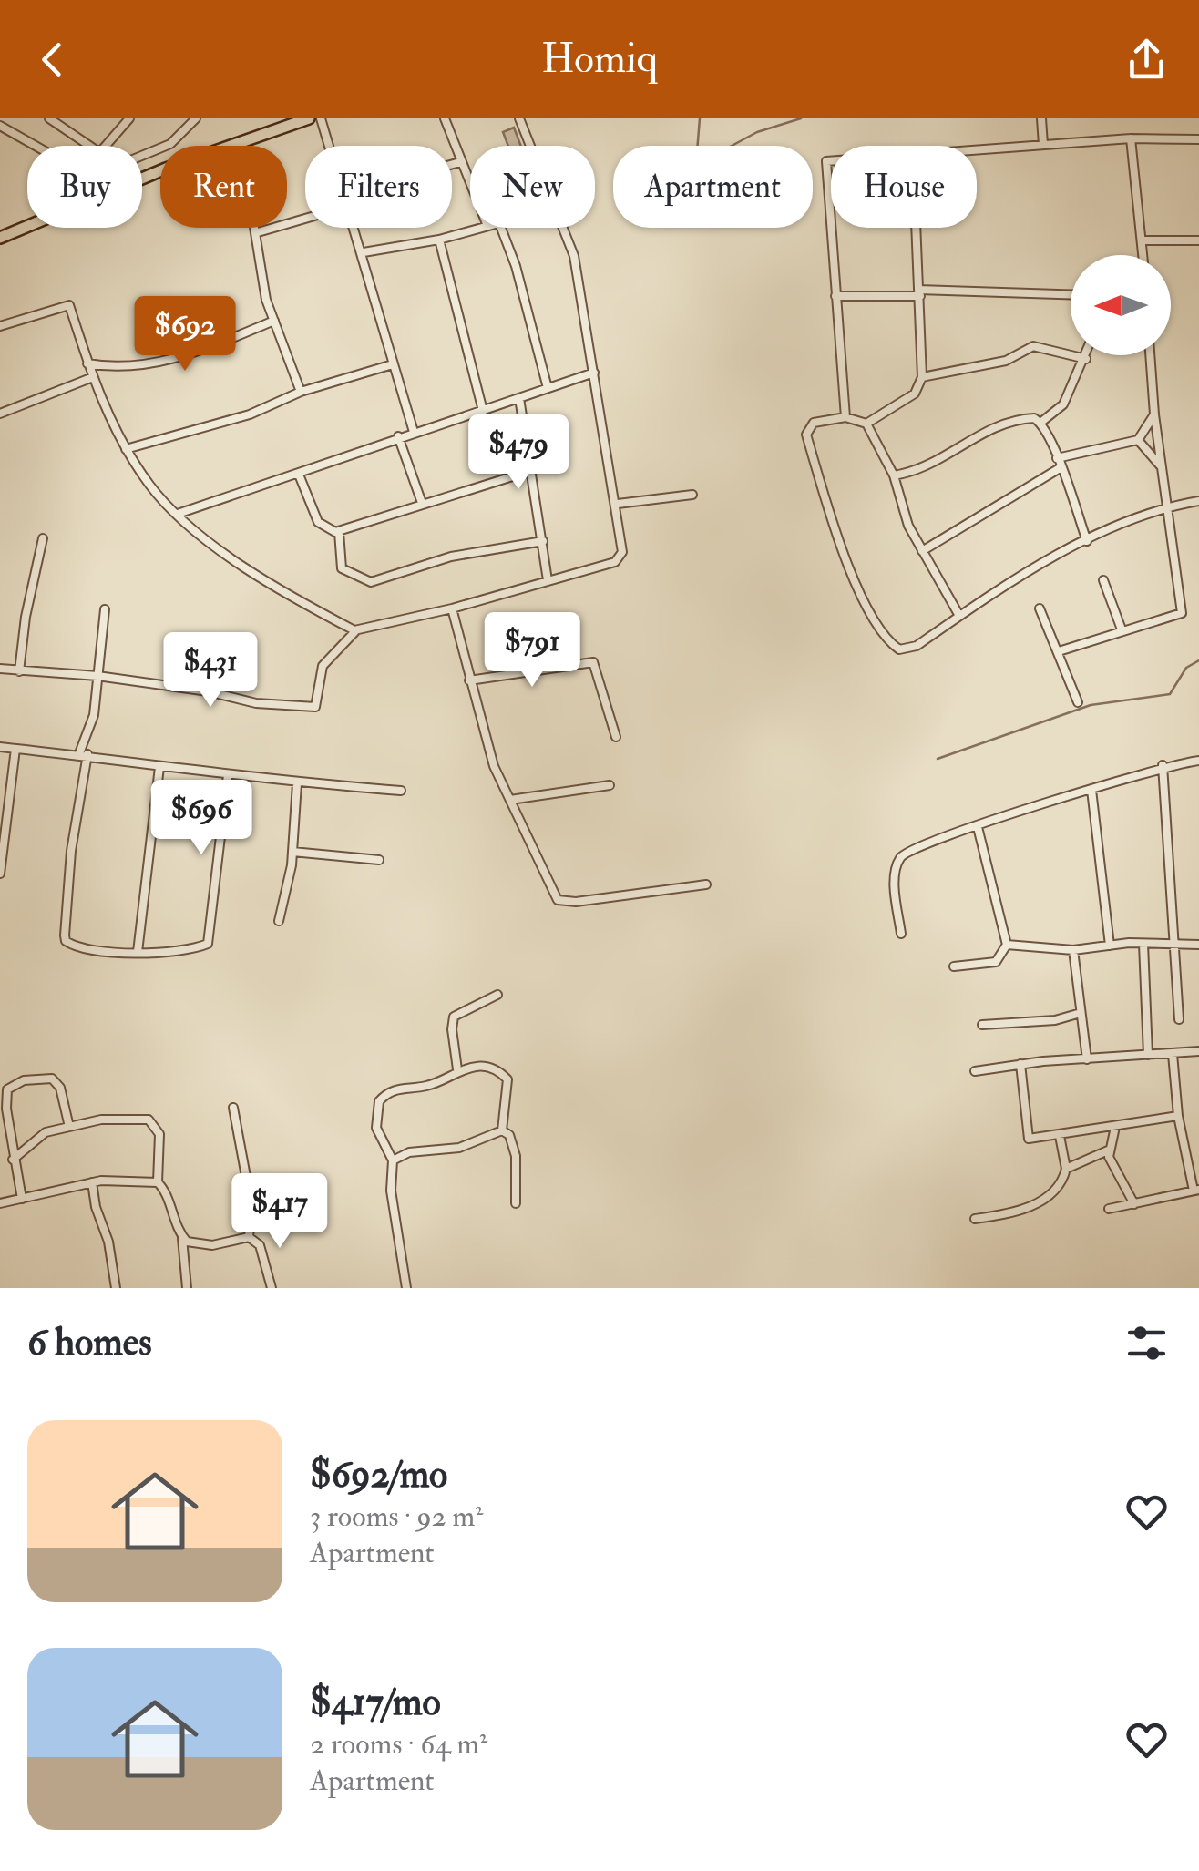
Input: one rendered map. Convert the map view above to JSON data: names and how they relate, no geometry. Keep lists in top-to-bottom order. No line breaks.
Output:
{"north":"left","page":{"header":"Homiq","chip":["Buy","Rent","Filters","New","Apartment","House"],"price":["$692","$479","$791","$431","$696","$417"],"heading":"6 homes","list":[{"name":"$692/mo","note":"3 rooms · 92 m² · Apartment"},{"name":"$417/mo","note":"2 rooms · 64 m² · Apartment"}]}}
